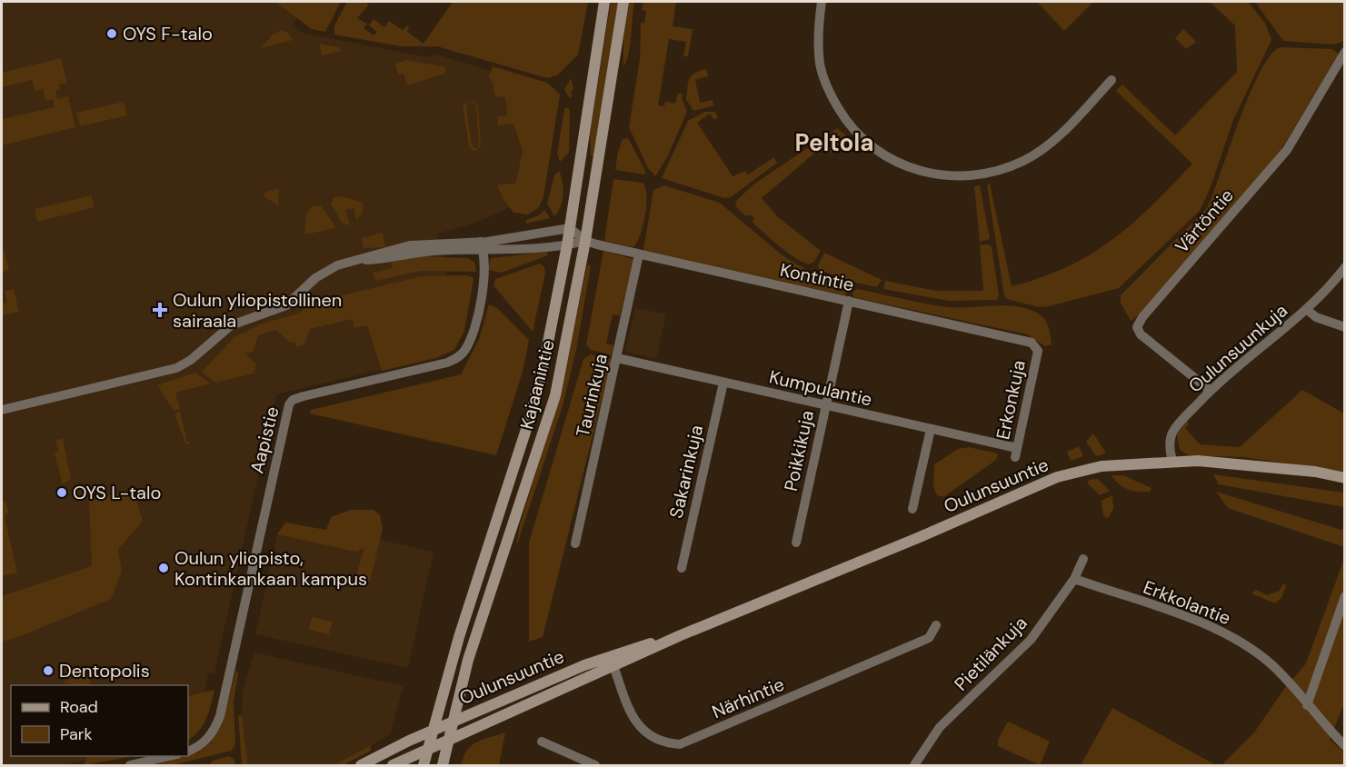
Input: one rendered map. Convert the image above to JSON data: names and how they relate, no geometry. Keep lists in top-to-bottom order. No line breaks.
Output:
{"streets":{"main road":["Kajaanintie","Oulunsuuntie"],"street":["Värtöntie","Kontintie","Oulunsuunkuja","Kumpulantie","Taurinkuja","Erkonkuja","Aapistie","Poikkikuja","Sakarinkuja","Erkkolantie","Pietilänkuja","Närhintie"]},"crossings":[["Värtöntie","Oulunsuunkuja"],["Kontintie","Kajaanintie"],["Kontintie","Taurinkuja"],["Kontintie","Erkonkuja"],["Kontintie","Poikkikuja"],["Oulunsuunkuja","Oulunsuuntie"],["Kajaanintie","Oulunsuuntie"],["Kumpulantie","Taurinkuja"],["Kumpulantie","Erkonkuja"],["Kumpulantie","Poikkikuja"],["Kumpulantie","Sakarinkuja"],["Oulunsuuntie","Närhintie"],["Erkkolantie","Pietilänkuja"]],"districts":["Peltola"],"places":{"other":["OYS F-talo","OYS L-talo","Oulun yliopisto, Kontinkankaan kampus","Dentopolis"],"health":["Oulun yliopistollinen sairaala"]},"legend":["Road","Park"]}
